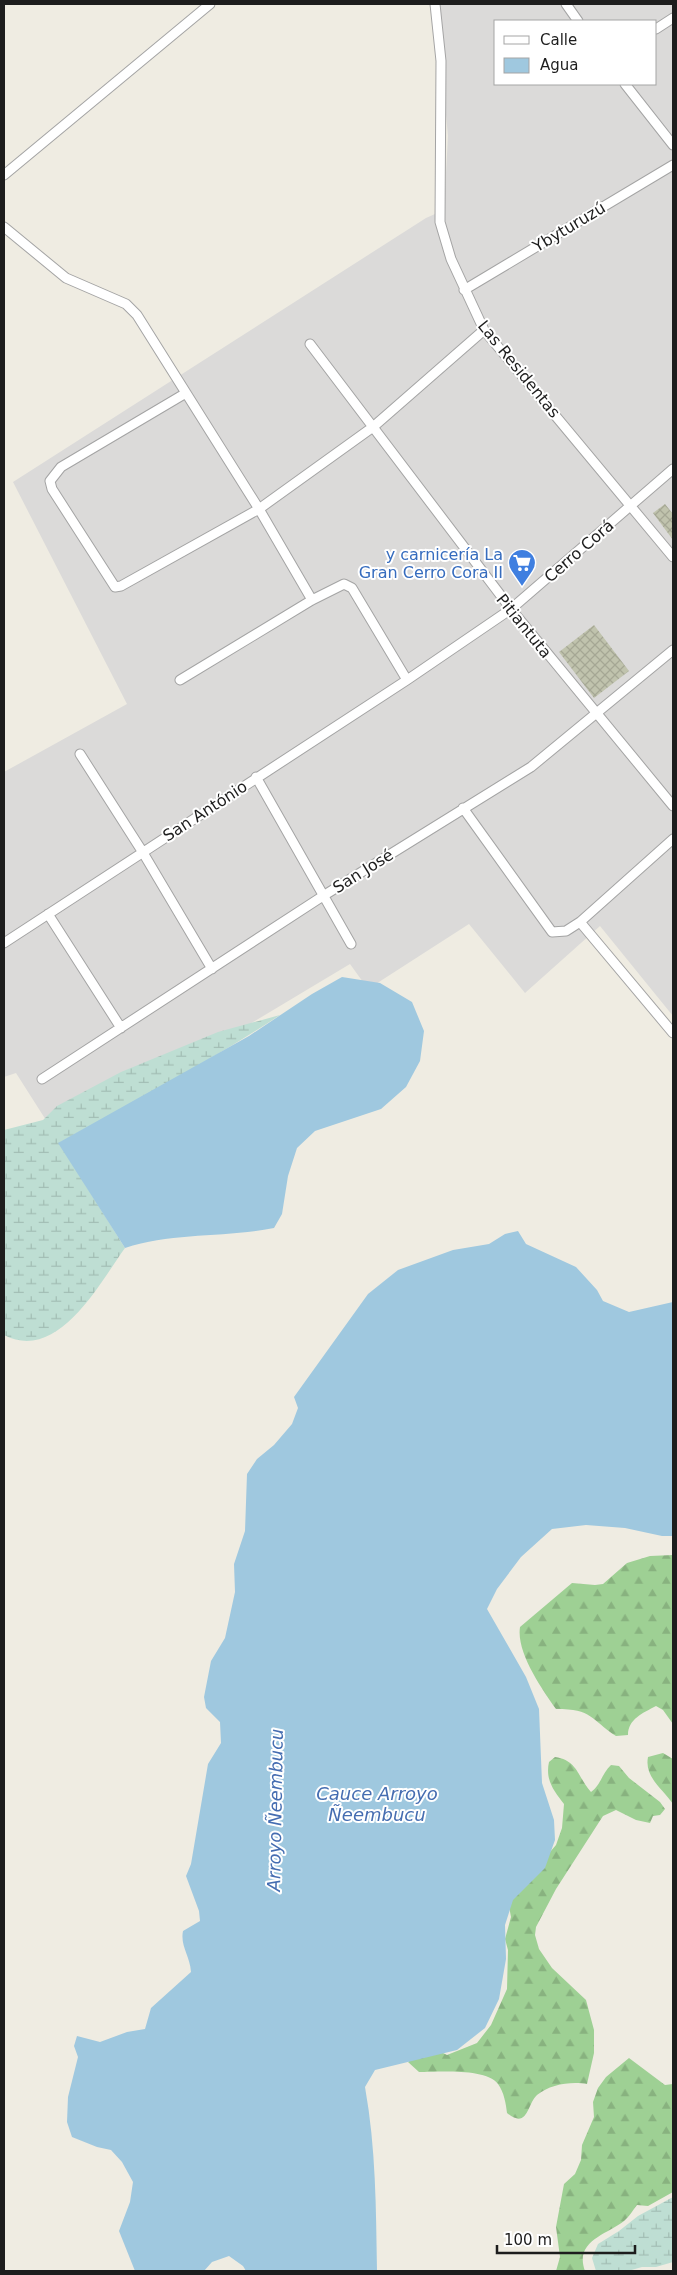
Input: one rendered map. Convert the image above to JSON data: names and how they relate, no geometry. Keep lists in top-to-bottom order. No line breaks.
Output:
{"streets":{"street":["Ybyturuzú","Las Residentas","Cerro Corá","Pitiantuta","San António","San José"]},"crossings":[["Ybyturuzú","Las Residentas"],["Las Residentas","Cerro Corá"],["Cerro Corá","Pitiantuta"],["Cerro Corá","San António"],["Pitiantuta","San José"]],"water":["Cauce Arroyo Ñeembucu","Arroyo Ñeembucu"],"places":{"supermarket":["y carnicería La Gran Cerro Cora II"]},"legend":["Calle","Agua"],"scale_bar":"100 m"}
